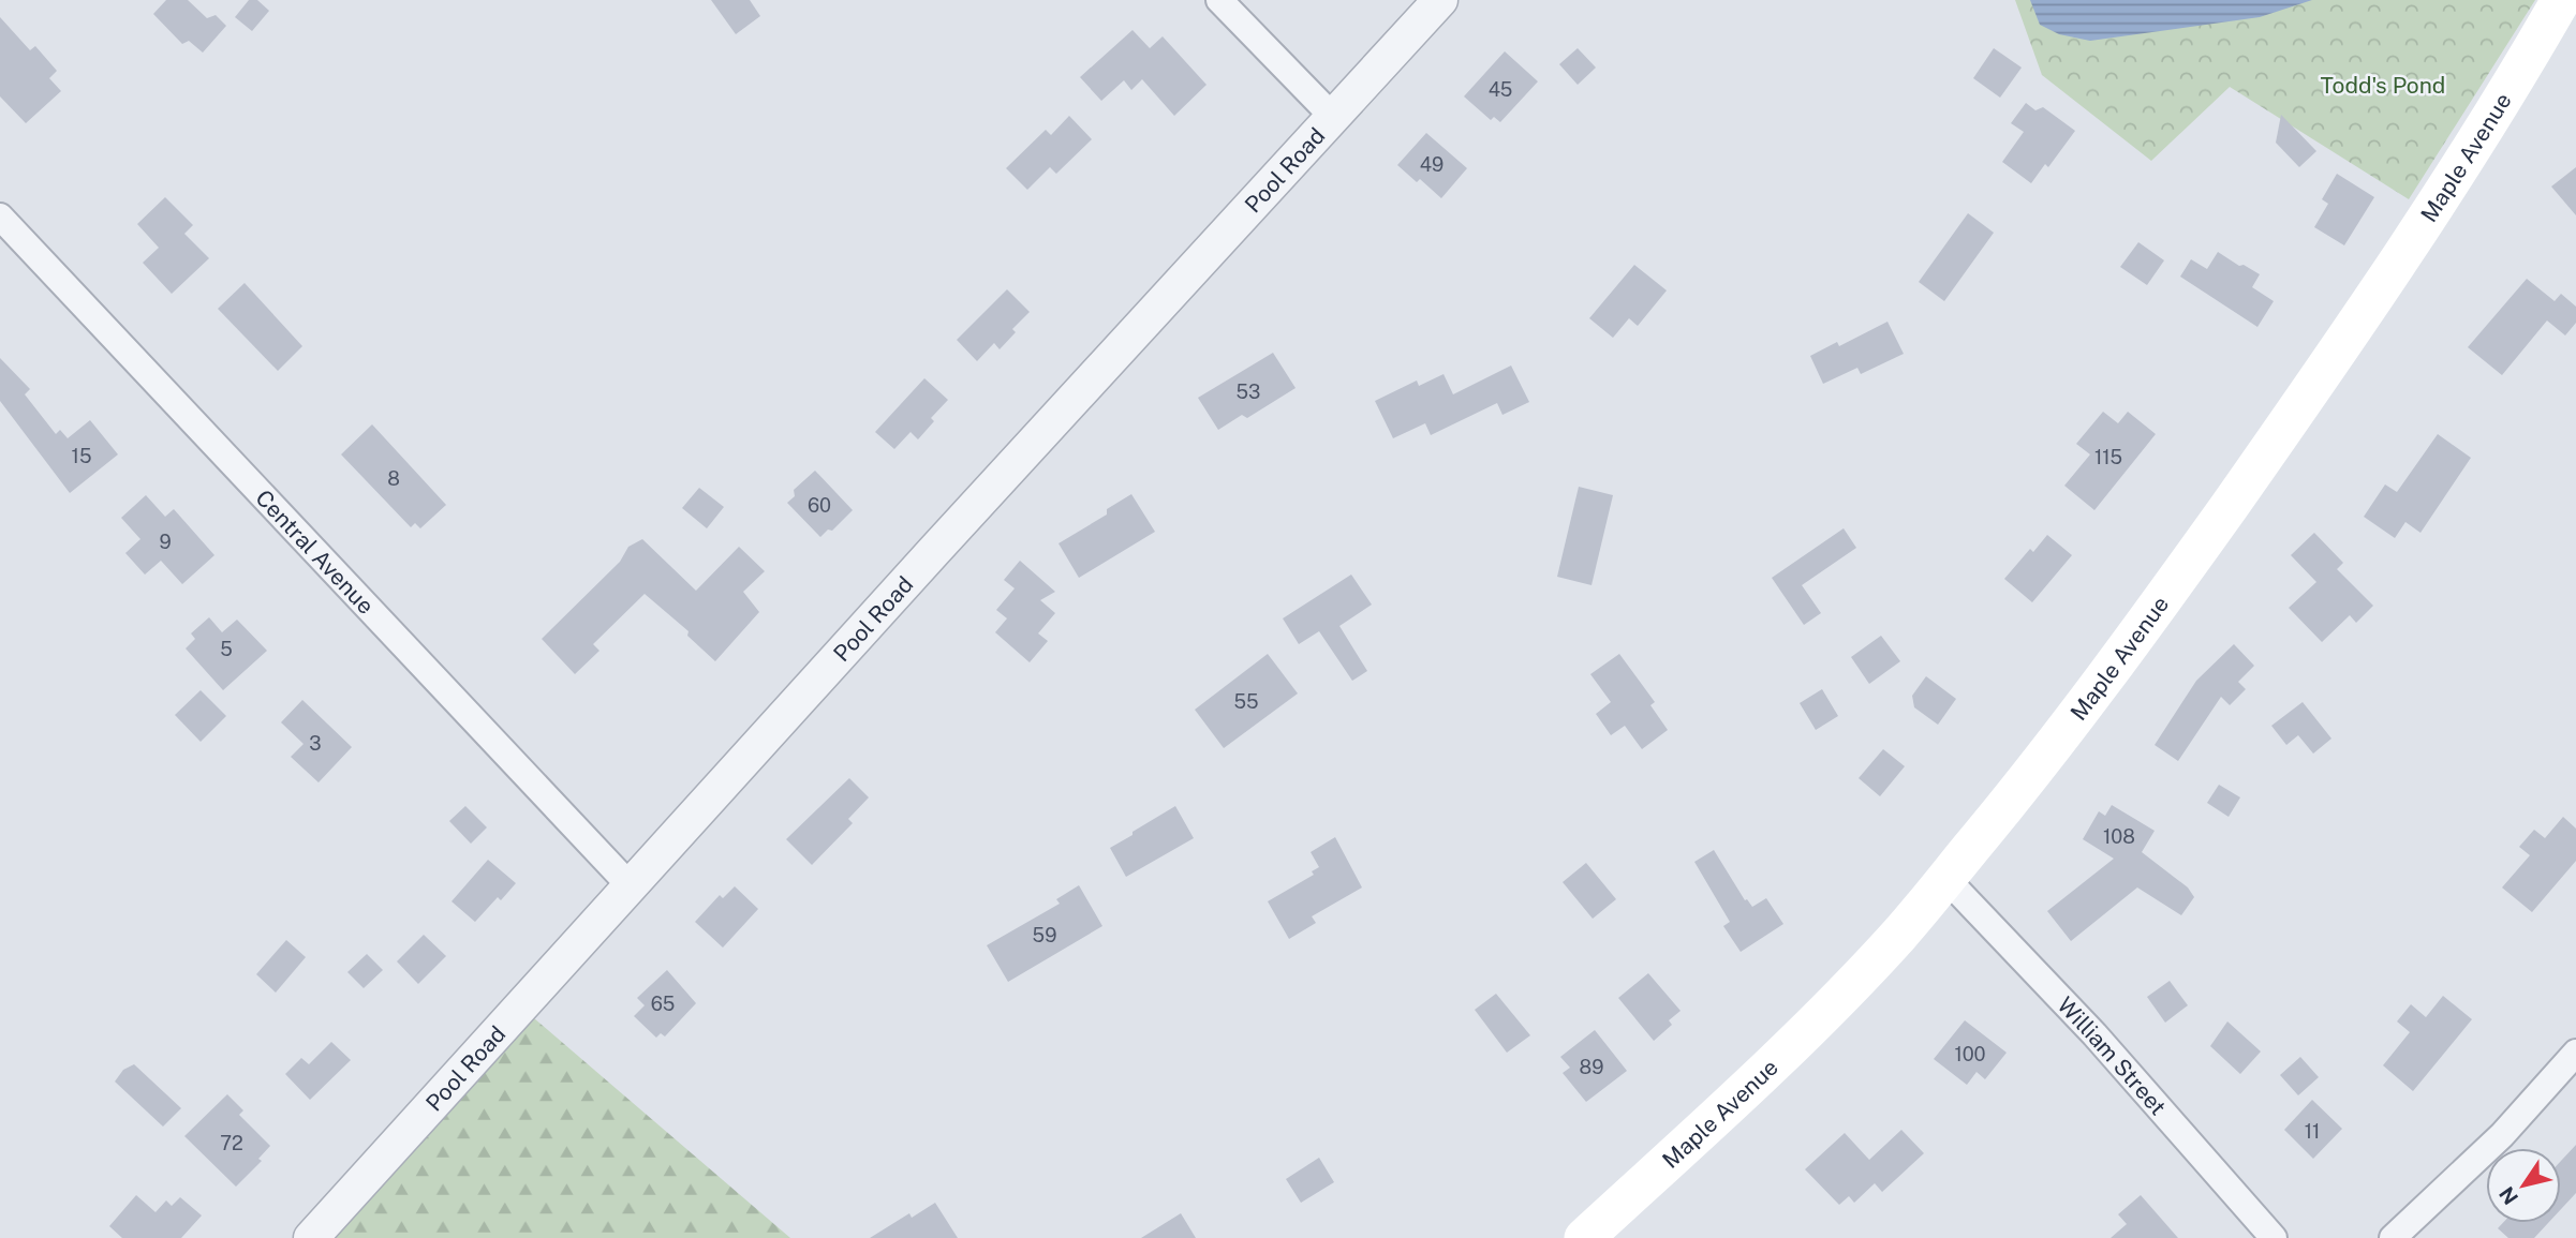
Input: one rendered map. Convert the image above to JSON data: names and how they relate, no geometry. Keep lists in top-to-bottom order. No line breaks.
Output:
{"streets":{"main road":["Maple Avenue"],"street":["Pool Road","Central Avenue","William Street"]},"crossings":[["Maple Avenue","William Street"],["Pool Road","Central Avenue"]],"parks":["Todd's Pond"],"house_numbers":["45","49","53","15","115","8","60","9","5","55","3","108","59","65","100","89","11","72"],"north":"bottom left"}
